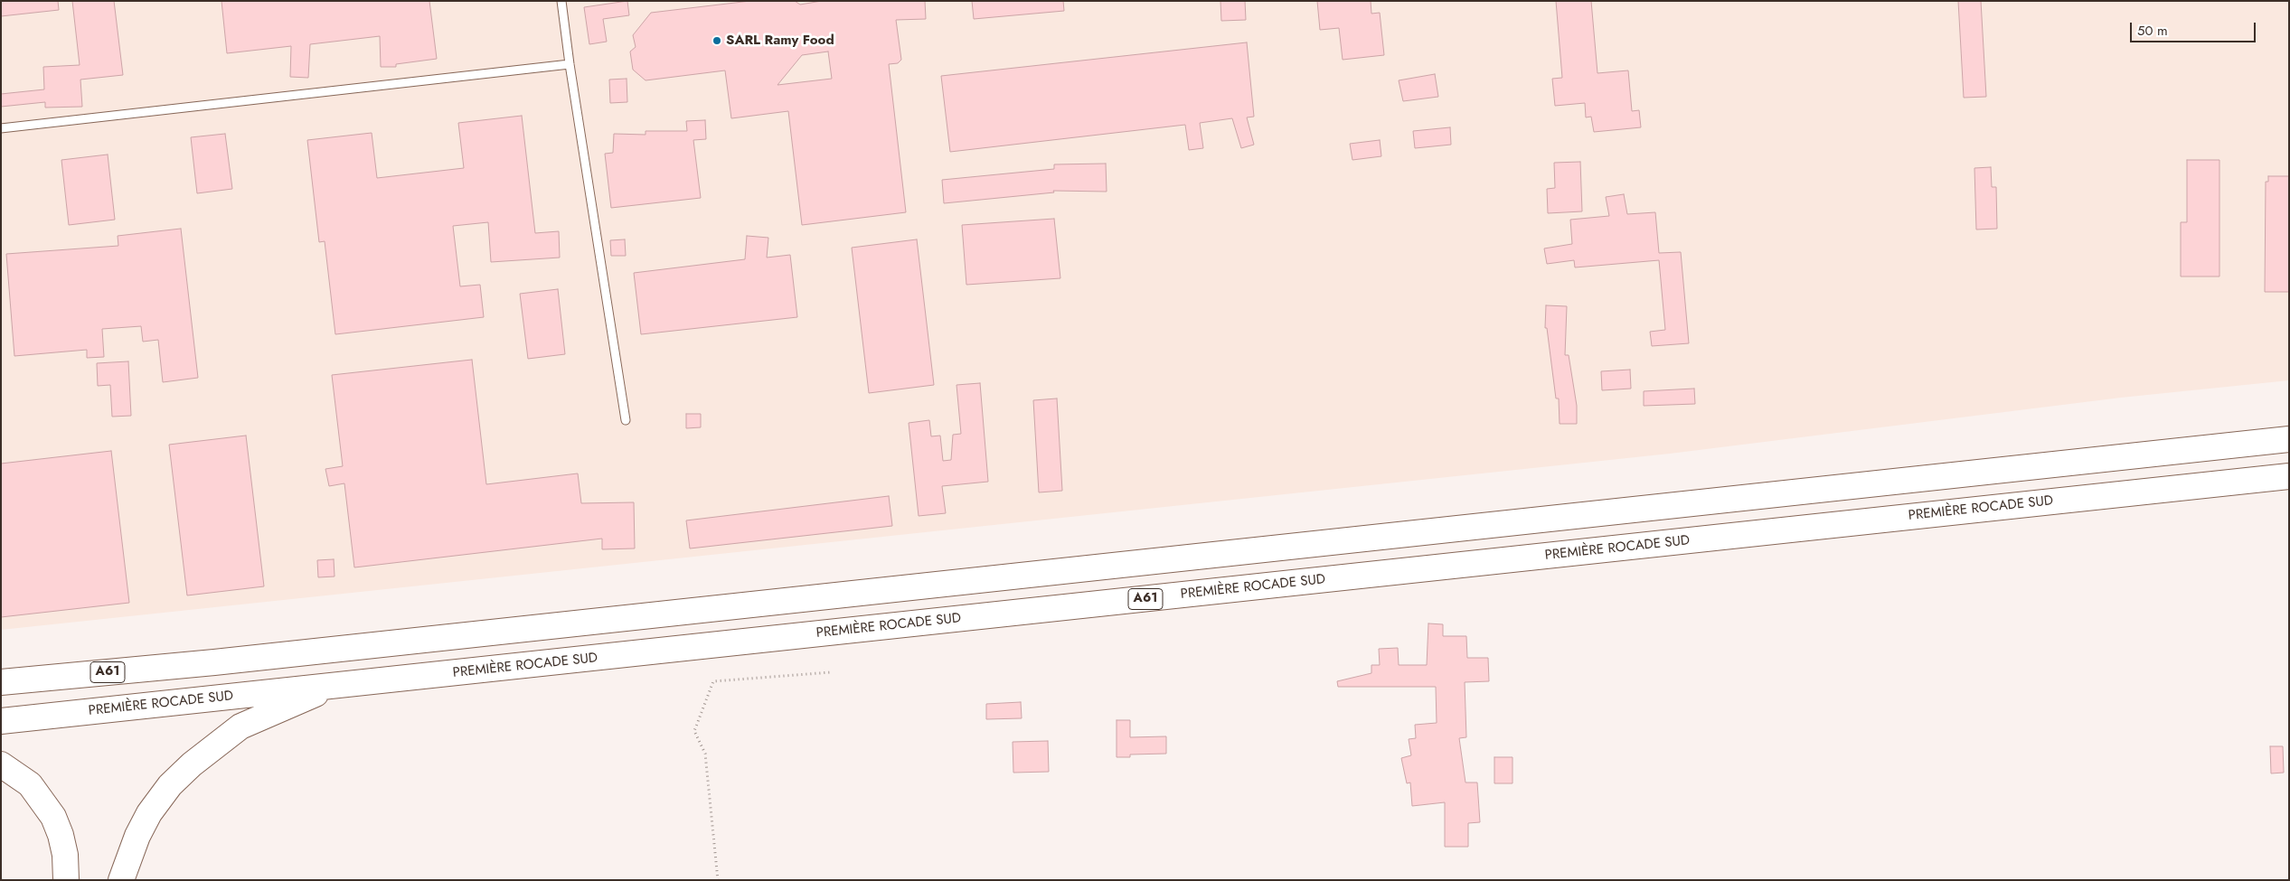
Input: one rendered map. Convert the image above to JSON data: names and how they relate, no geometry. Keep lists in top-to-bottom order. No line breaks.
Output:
{"streets":{"highway":["PREMIÈRE ROCADE SUD","A61"]},"places":["SARL Ramy Food"],"scale_bar":"50 m"}
